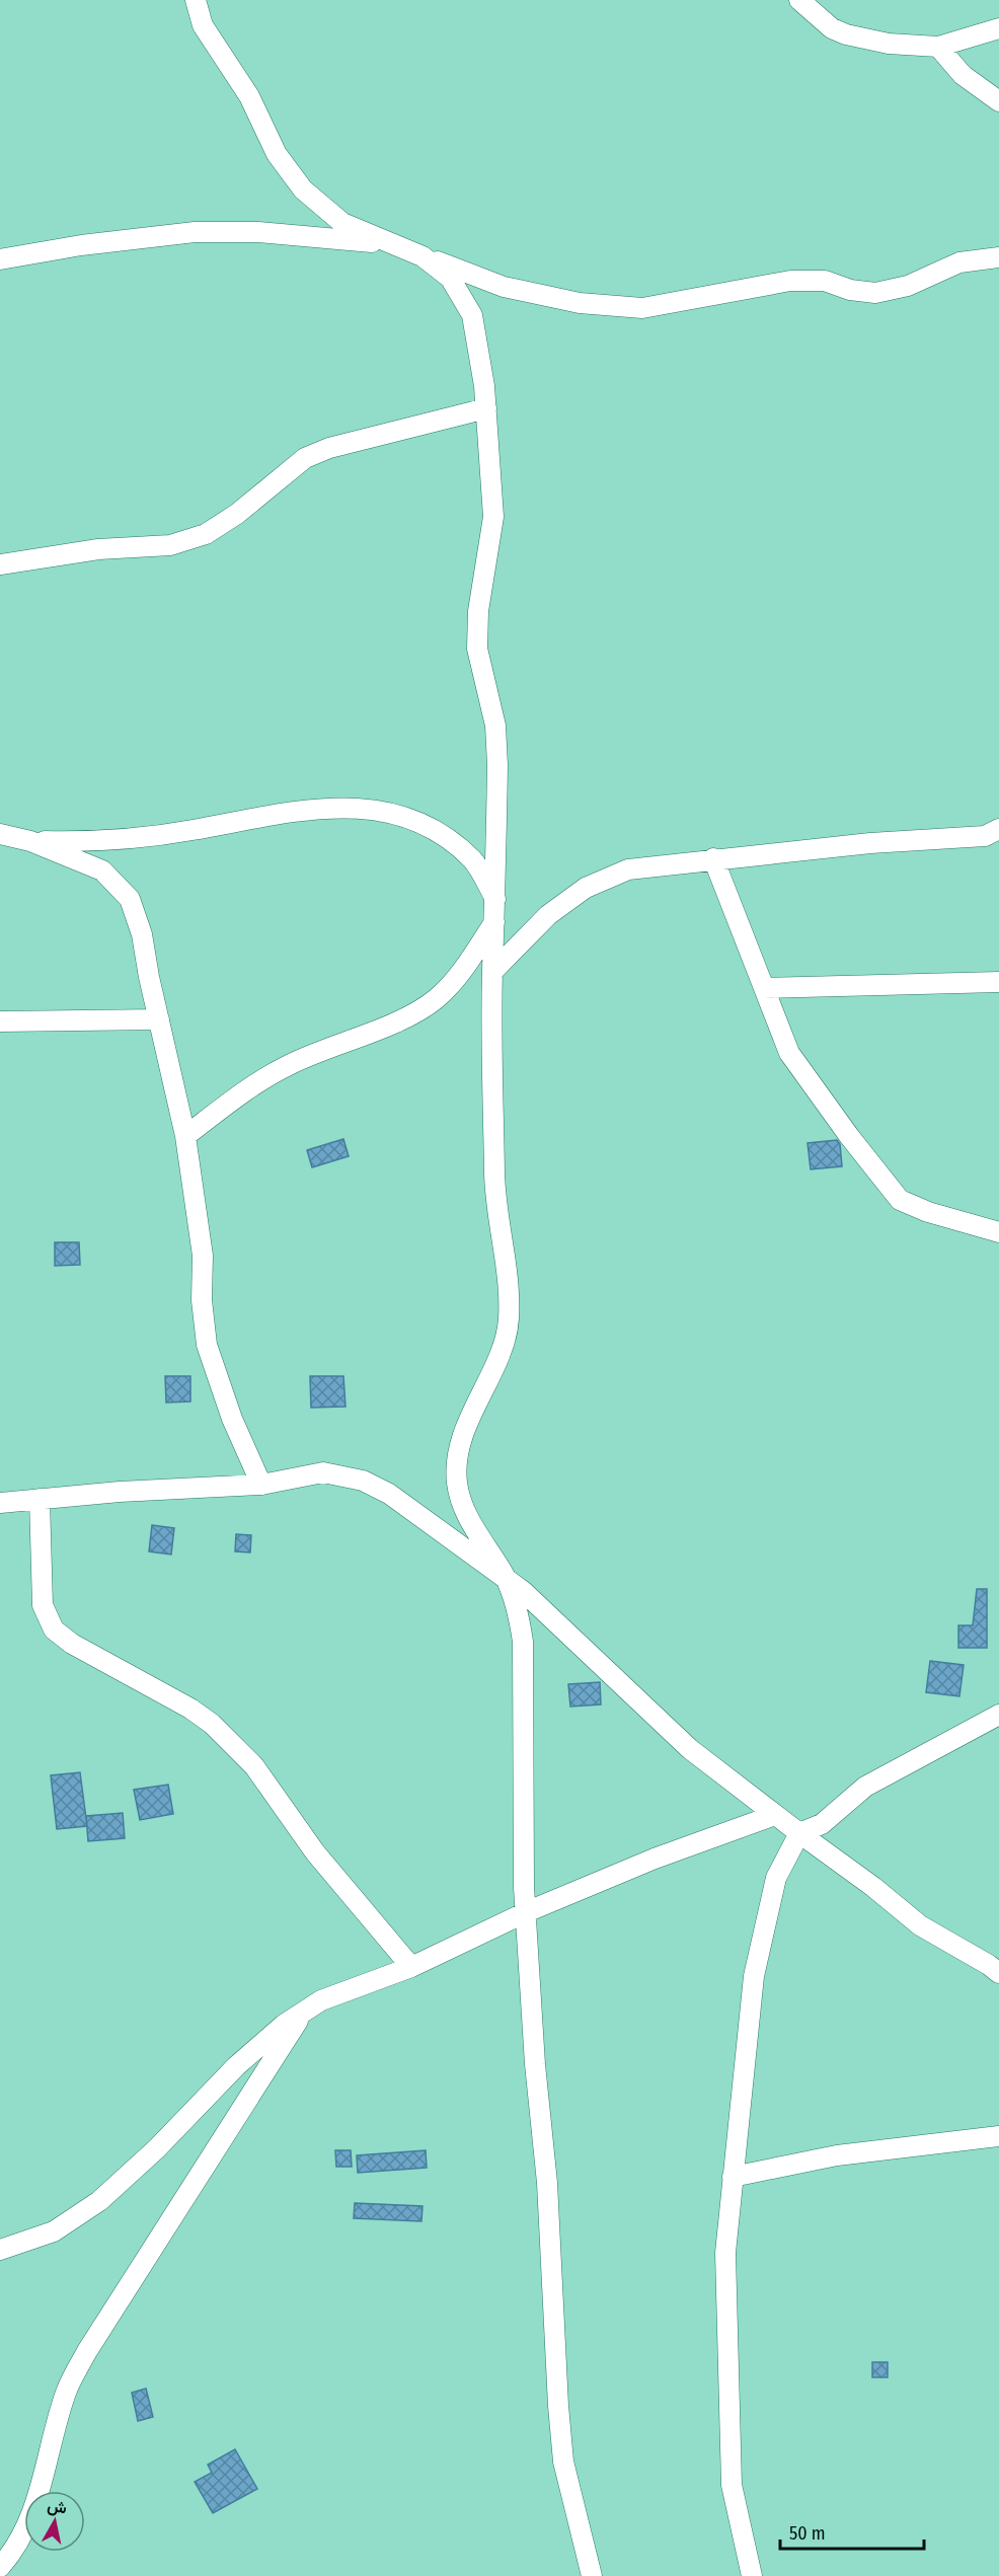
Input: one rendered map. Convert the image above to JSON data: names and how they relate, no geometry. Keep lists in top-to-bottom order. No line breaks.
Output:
{"scale_bar":"50 m","north":"top"}
